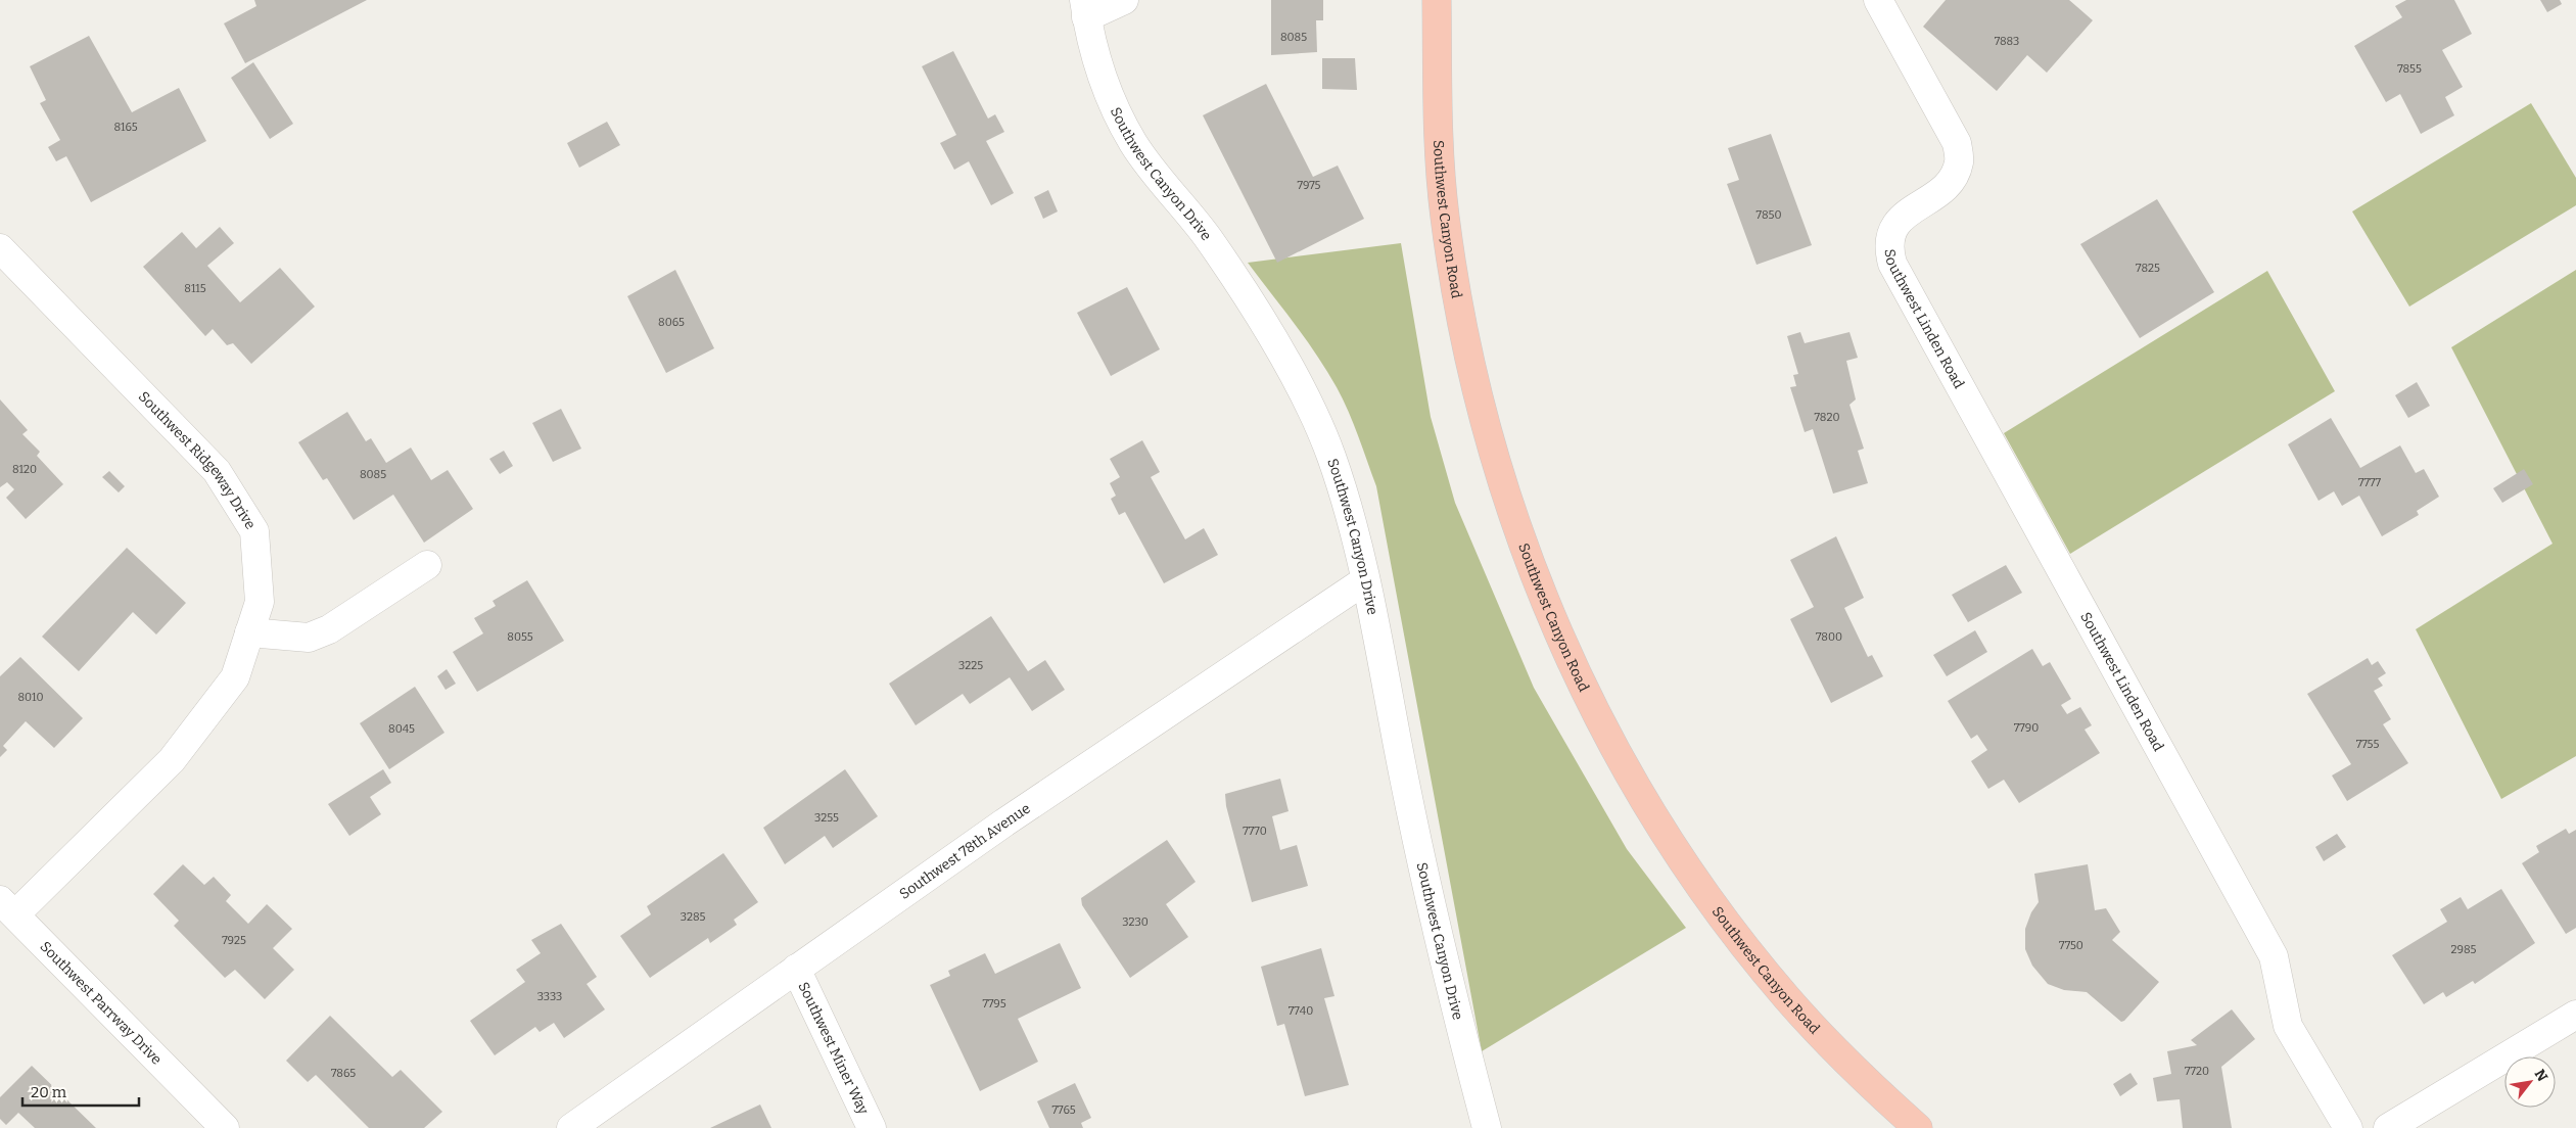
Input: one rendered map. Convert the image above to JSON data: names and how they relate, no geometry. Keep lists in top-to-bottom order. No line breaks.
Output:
{"streets":{"main road":["Southwest Canyon Road"],"street":["Southwest Canyon Drive","Southwest Linden Road","Southwest Ridgeway Drive","Southwest 78th Avenue","Southwest Parrway Drive","Southwest Miner Way"]},"crossings":[["Southwest Canyon Drive","Southwest 78th Avenue"],["Southwest Ridgeway Drive","Southwest Parrway Drive"],["Southwest 78th Avenue","Southwest Miner Way"]],"house_numbers":["8085","7883","7855","8165","7975","7850","7825","8115","8065","7820","8120","8085","7777","8055","7800","3225","8010","7790","8045","7755","3255","7770","3285","3230","7925","7750","2985","3333","7795","7740","7720","7865","7765"],"scale_bar":"20 m","north":"top right"}
